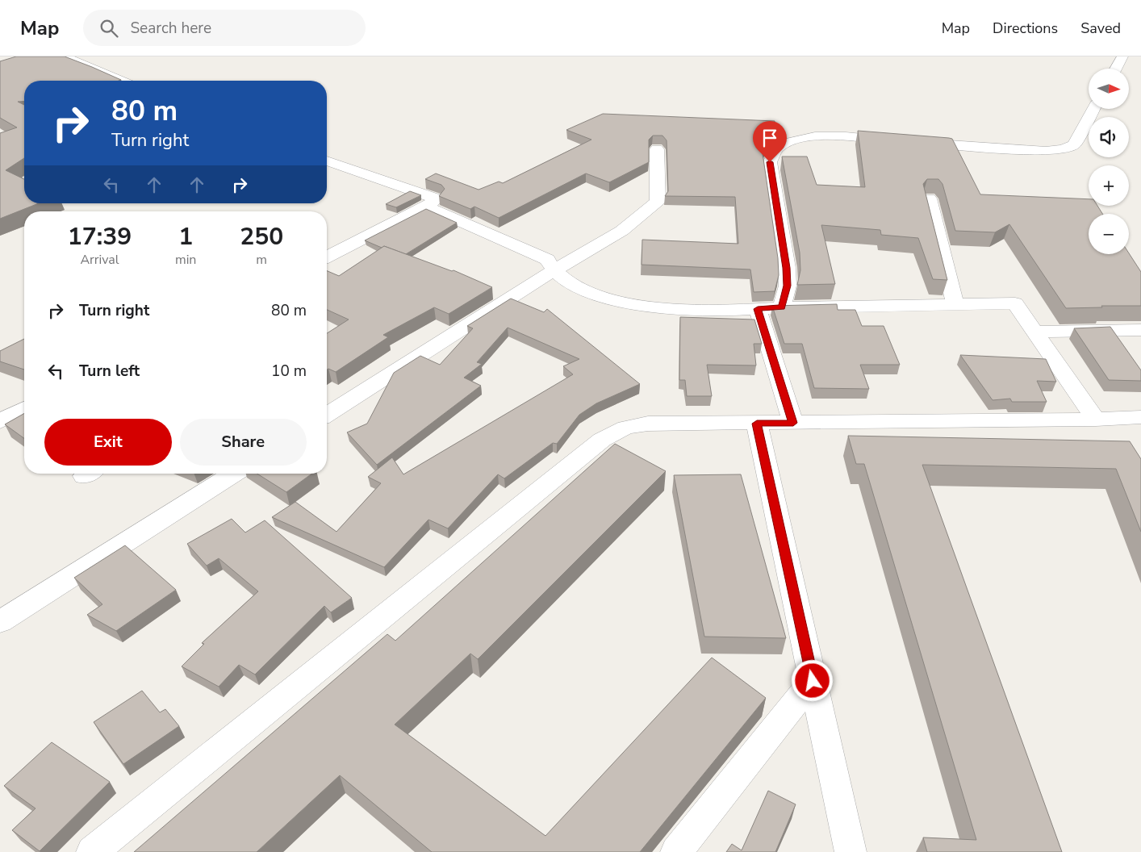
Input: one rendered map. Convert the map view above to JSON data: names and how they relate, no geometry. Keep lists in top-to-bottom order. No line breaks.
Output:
{"north":"right","page":{"header":"Map","search":"Search here","nav":["Map","Directions","Saved"],"map_buttons":["+","−"],"turn":["80 m","Turn right"],"eta":["17:39","Arrival","1","min","250","m"],"list":[{"name":"Turn right","value":"80 m"},{"name":"Turn left","value":"10 m"}],"buttons":["Exit","Share"]}}
